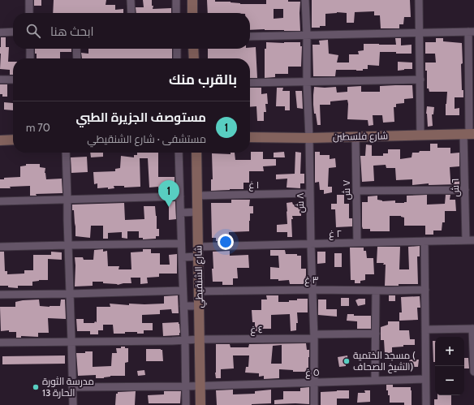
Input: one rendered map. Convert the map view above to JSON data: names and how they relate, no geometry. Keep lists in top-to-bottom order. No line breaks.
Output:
{"streets":{"street":["شارع فلسطين","١ غ","٦ ش","٧ ش","٨ ش","٢ غ","شارع الشنقيطي","٣ غ","٤ غ","٥ غ"]},"crossings":[["شارع فلسطين","٦ ش"],["شارع فلسطين","٧ ش"],["شارع فلسطين","٨ ش"],["١ غ","٨ ش"],["١ غ","شارع الشنقيطي"],["٦ ش","٢ غ"],["٧ ش","٢ غ"],["٨ ش","٢ غ"],["٨ ش","٣ غ"],["٨ ش","٤ غ"],["٨ ش","٥ غ"],["٢ غ","شارع الشنقيطي"],["شارع الشنقيطي","٣ غ"],["شارع الشنقيطي","٤ غ"],["شارع الشنقيطي","٥ غ"]],"places":["مسجد الختمية ( الشيخ الصحاف)","مدرسة الثورة الحارة 13"],"page":{"search":"ابحث هنا","heading":"بالقرب منك","list":[{"mark":"1","name":"مستوصف الجزيرة الطبي","note":"مستشفى · شارع الشنقيطي","value":"70 m"}],"pins":"1","map_buttons":["+","−"]}}
